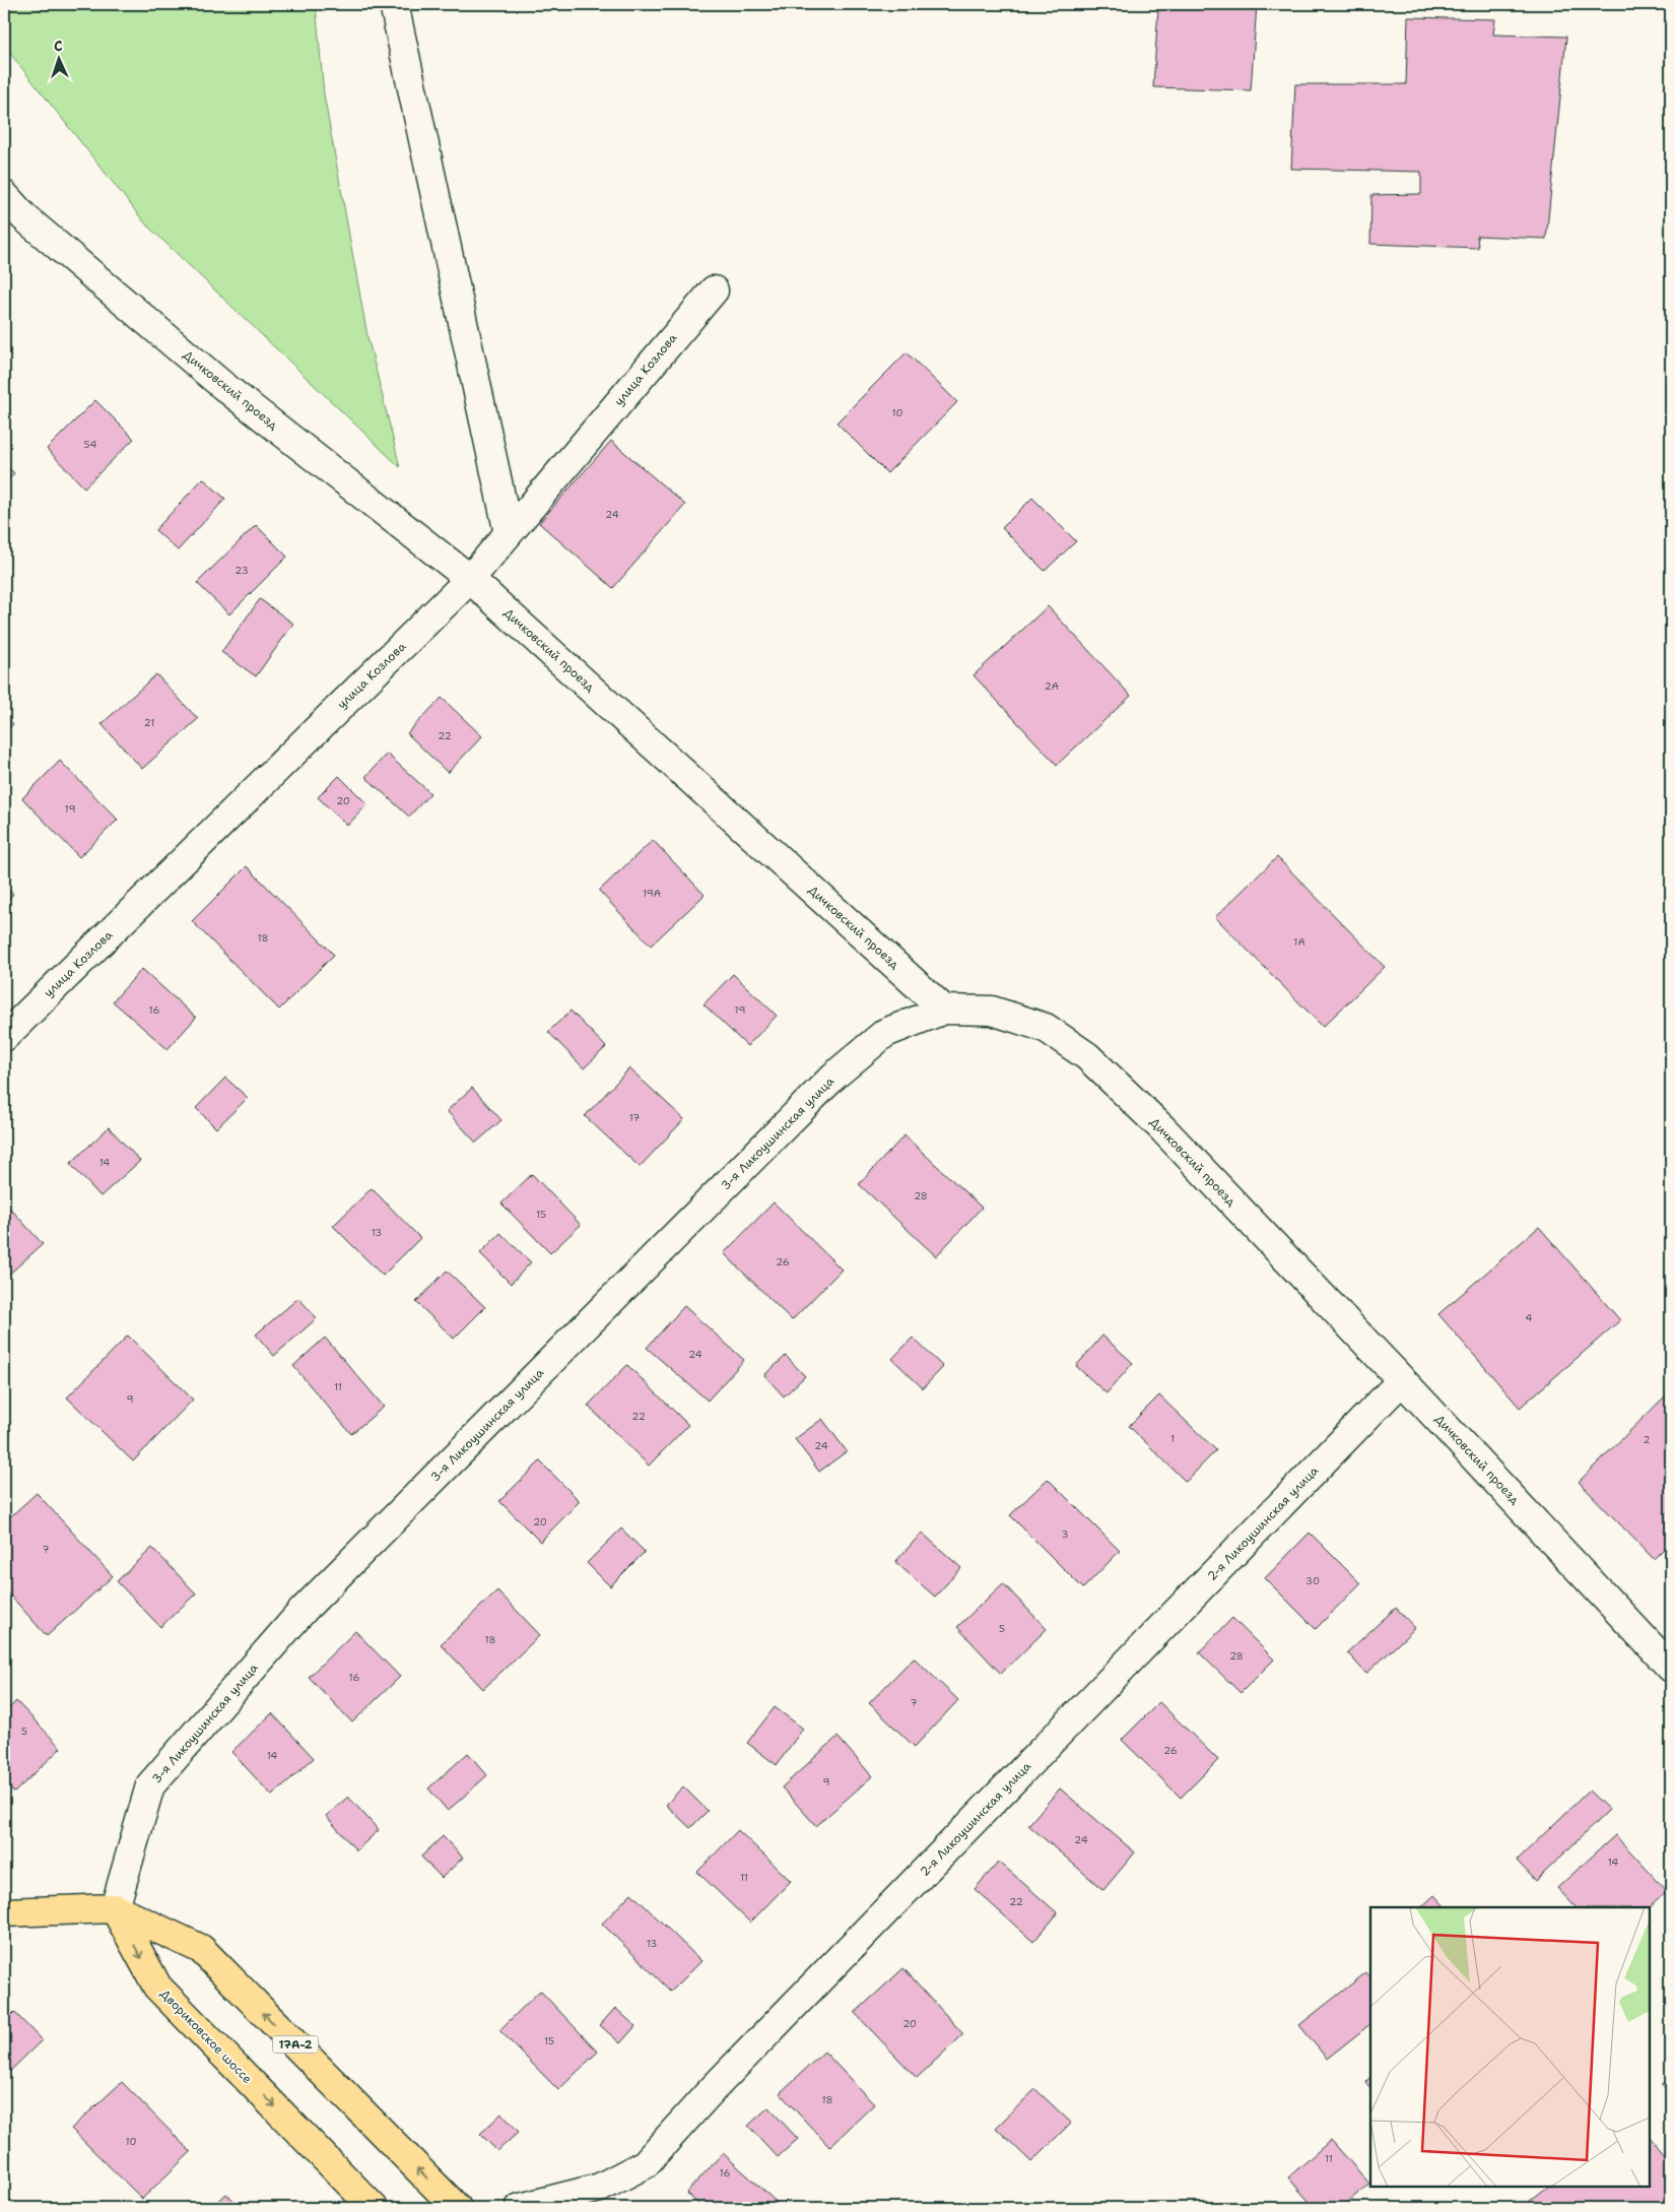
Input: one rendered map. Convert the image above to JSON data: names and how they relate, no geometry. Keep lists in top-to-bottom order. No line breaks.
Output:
{"streets":{"main road":["Двориковское шоссе","17А-2"],"street":["улица Козлова","Дичковский проезд","3-я Ликоушинская улица","2-я Ликоушинская улица"]},"crossings":[["улица Козлова","Дичковский проезд"],["Дичковский проезд","3-я Ликоушинская улица"],["Дичковский проезд","2-я Ликоушинская улица"],["3-я Ликоушинская улица","Двориковское шоссе"],["3-я Ликоушинская улица","17А-2"],["Двориковское шоссе","17А-2"]],"house_numbers":["10","54","24","23","2А","21","22","20","19","19А","18","1А","16","19","17","14","28","15","13","26","4","24","11","9","22","1","2","24","20","3","7","30","5","18","28","16","7","5","26","14","9","24","14","11","22","13","20","15","18","10","11","16"],"north":"top"}
